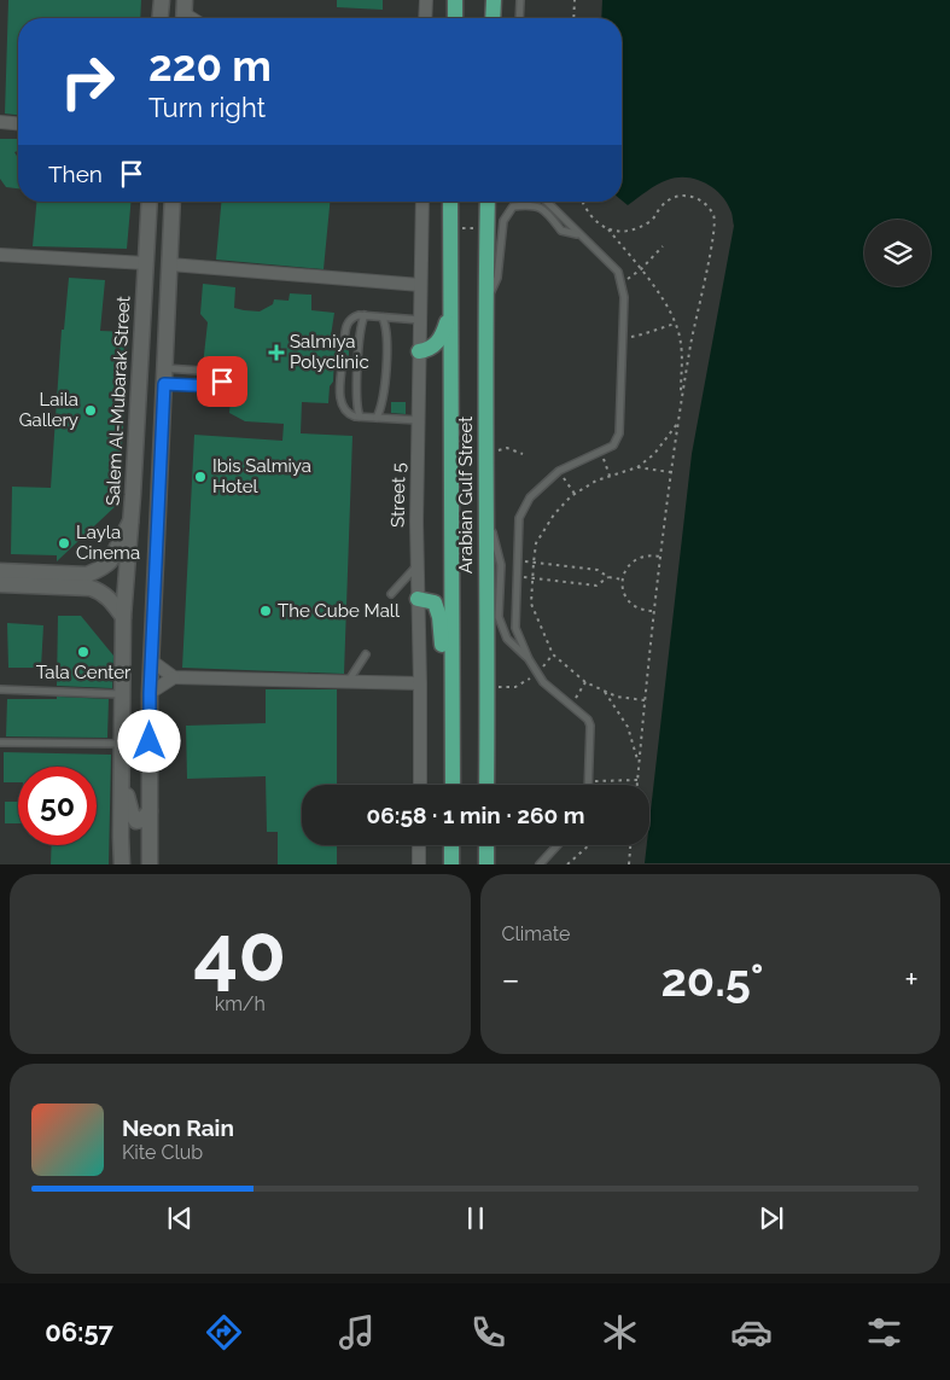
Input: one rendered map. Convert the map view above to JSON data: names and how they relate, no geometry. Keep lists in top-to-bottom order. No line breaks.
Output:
{"streets":{"main road":["Salem Al-Mubarak Street","Arabian Gulf Street"],"street":["Street 5"]},"places":{"health":["Salmiya Polyclinic"],"other":["Laila Gallery","Ibis Salmiya Hotel","Layla Cinema","The Cube Mall","Tala Center"]},"page":{"turn":["220 m","Turn right"],"then":"Then","limit":"50","trip":"06:58 · 1 min · 260 m","tile":[["40","km/h"],"Climate"],"heat":["−","20.5°","+"],"song":["Neon Rain","Kite Club"],"tabs":"06:57"}}
